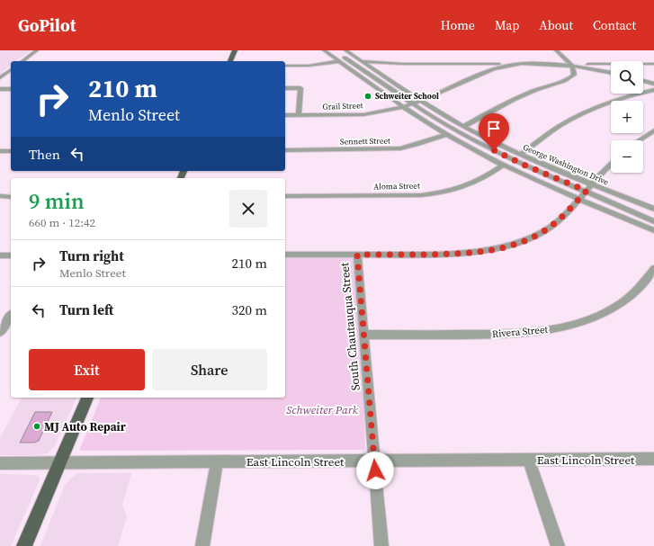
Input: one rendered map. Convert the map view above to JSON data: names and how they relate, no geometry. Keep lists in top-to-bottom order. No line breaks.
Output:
{"streets":{"street":["Grail Street","Sennett Street","George Washington Drive","Aloma Street","South Chautauqua Street","Rivera Street","East Lincoln Street"]},"crossings":[["Grail Street","George Washington Drive"],["South Chautauqua Street","Rivera Street"],["South Chautauqua Street","East Lincoln Street"]],"parks":["Schweiter Park"],"places":["Schweiter School","MJ Auto Repair"],"page":{"header":"GoPilot","nav":["Home","Map","About","Contact"],"map_buttons":["+","−"],"turn":["210 m","Menlo Street"],"then":"Then","heading":["9 min","660 m · 12:42"],"list":[{"name":"Turn right","note":"Menlo Street","value":"210 m"},{"name":"Turn left","value":"320 m"}],"buttons":["Exit","Share"]}}
